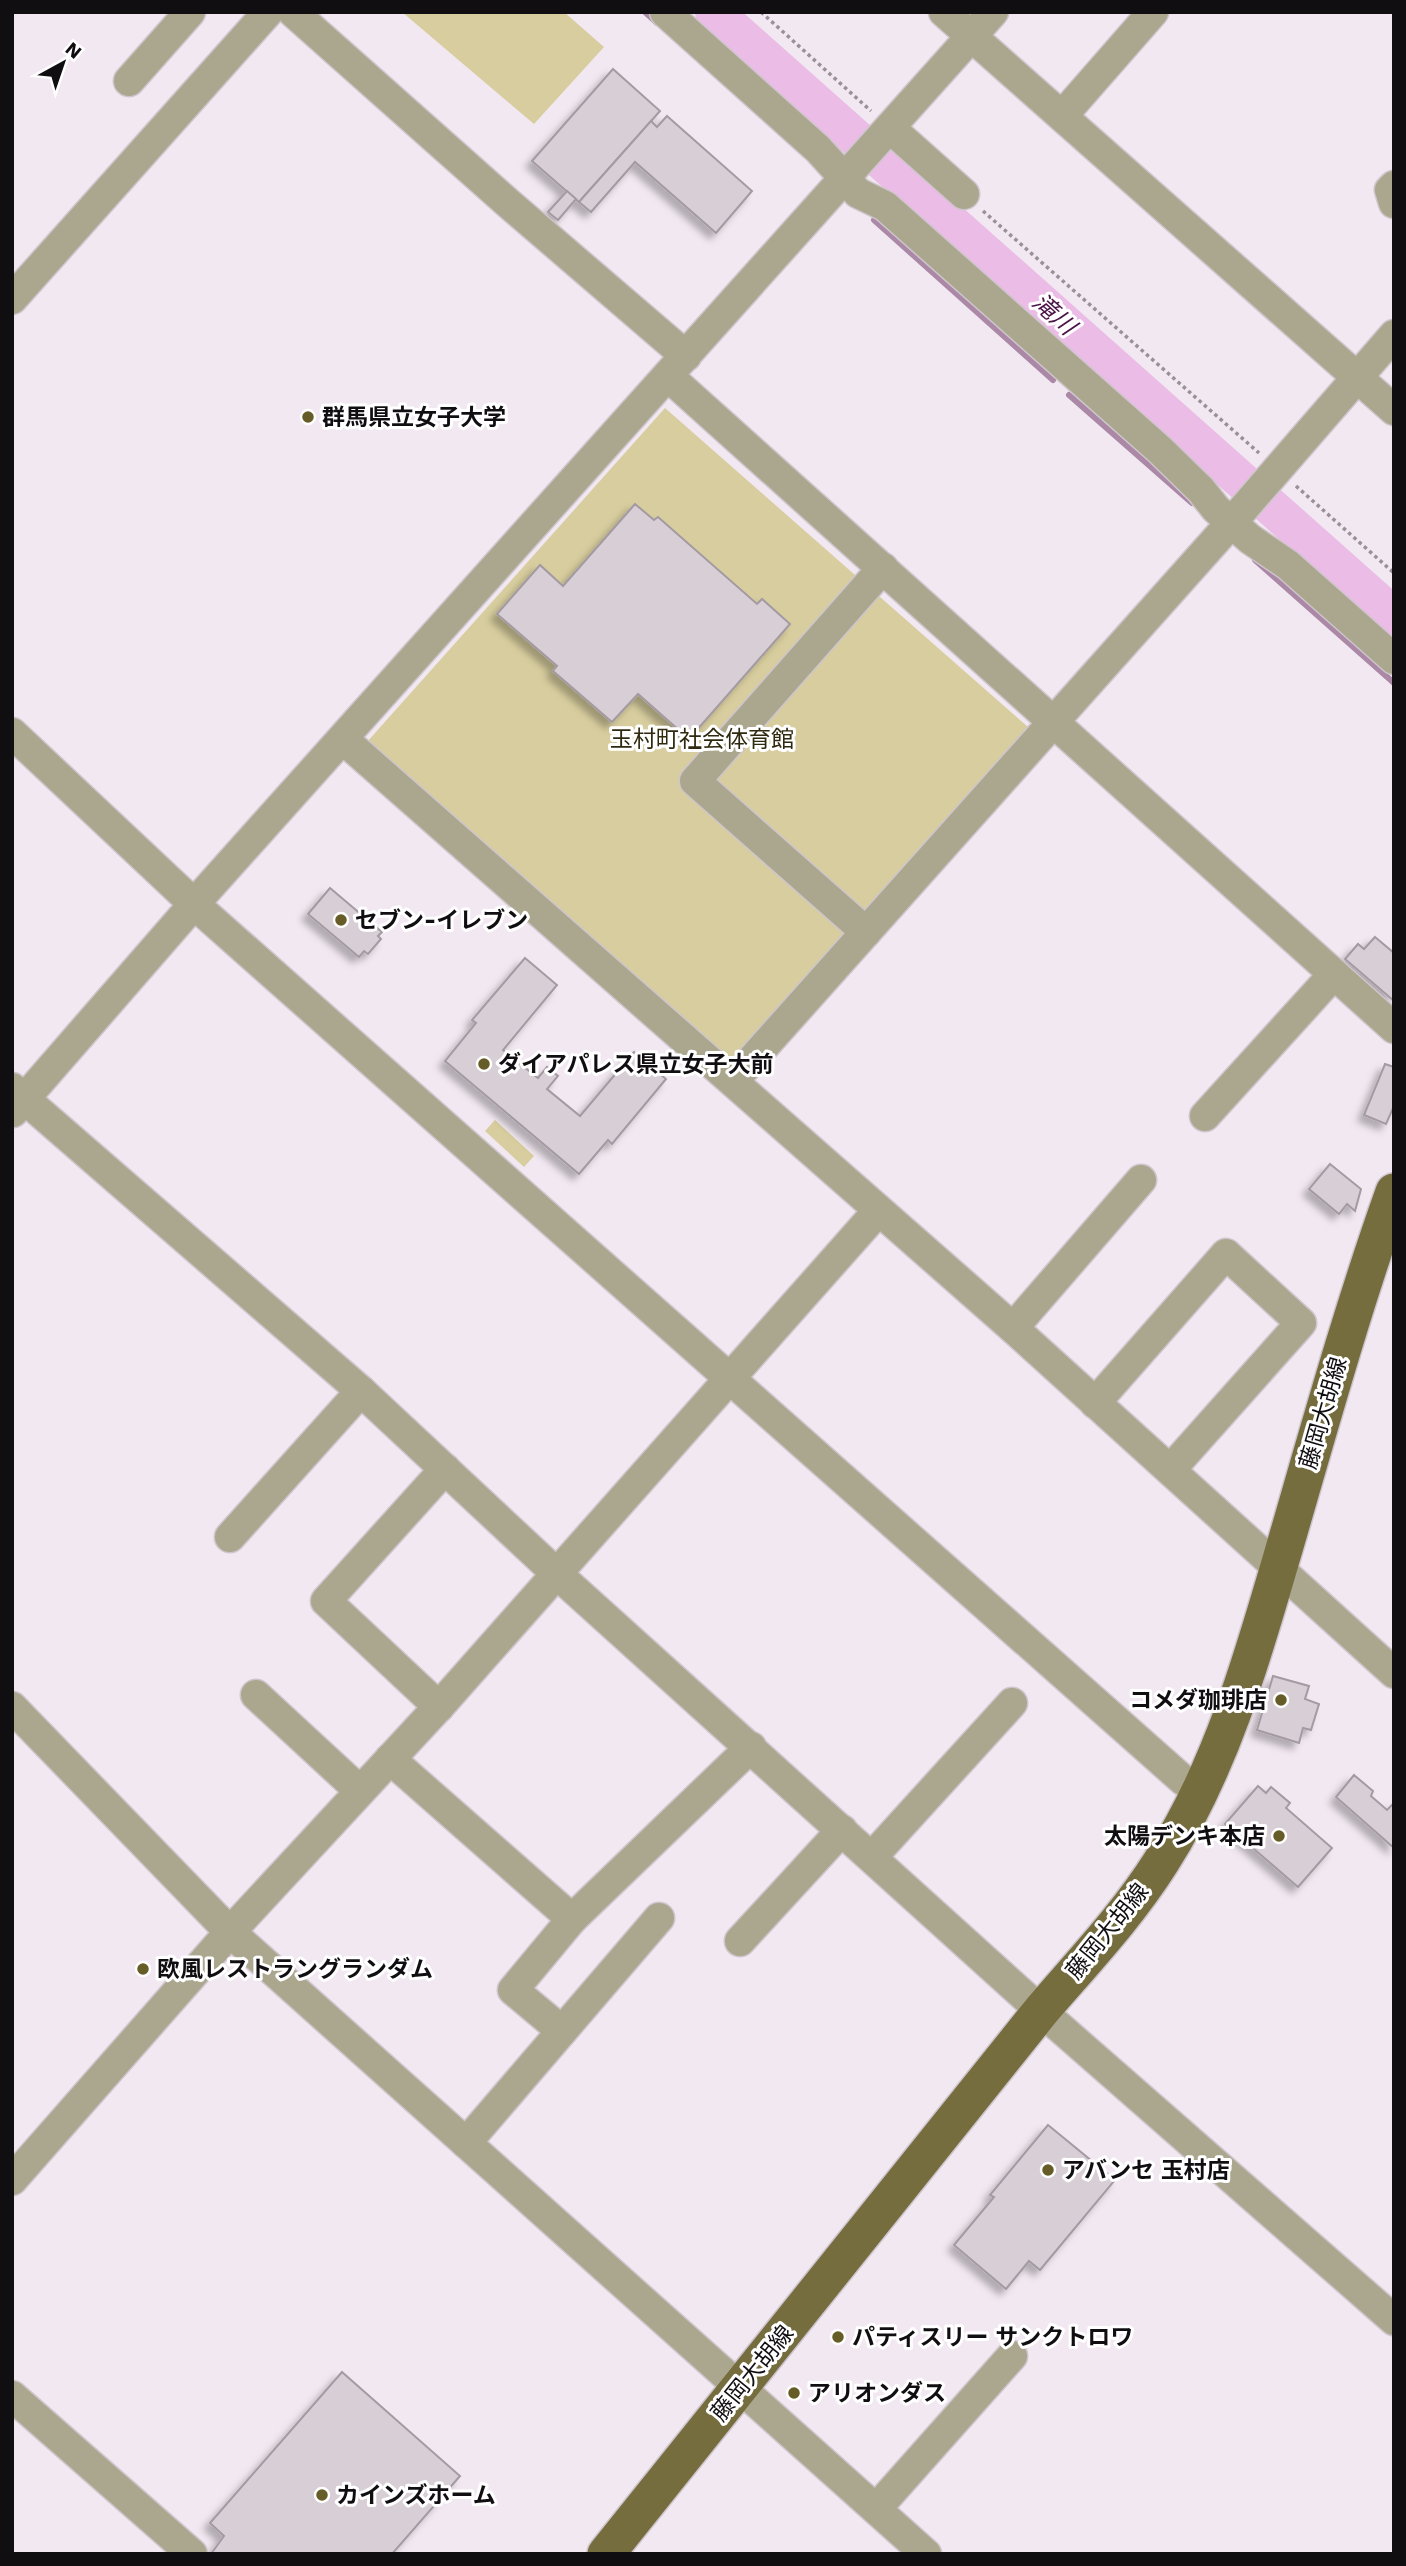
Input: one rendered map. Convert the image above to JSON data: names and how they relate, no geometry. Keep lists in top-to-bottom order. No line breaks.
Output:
{"streets":{"main road":["藤岡大胡線"]},"water":["滝川"],"parks":["玉村町社会体育館"],"places":["群馬県立女子大学","セブン-イレブン","ダイアパレス県立女子大前","コメダ珈琲店","太陽デンキ本店","欧風レストラングランダム","アバンセ 玉村店","パティスリー サンクトロワ","アリオンダス","カインズホーム"],"north":"top right"}
